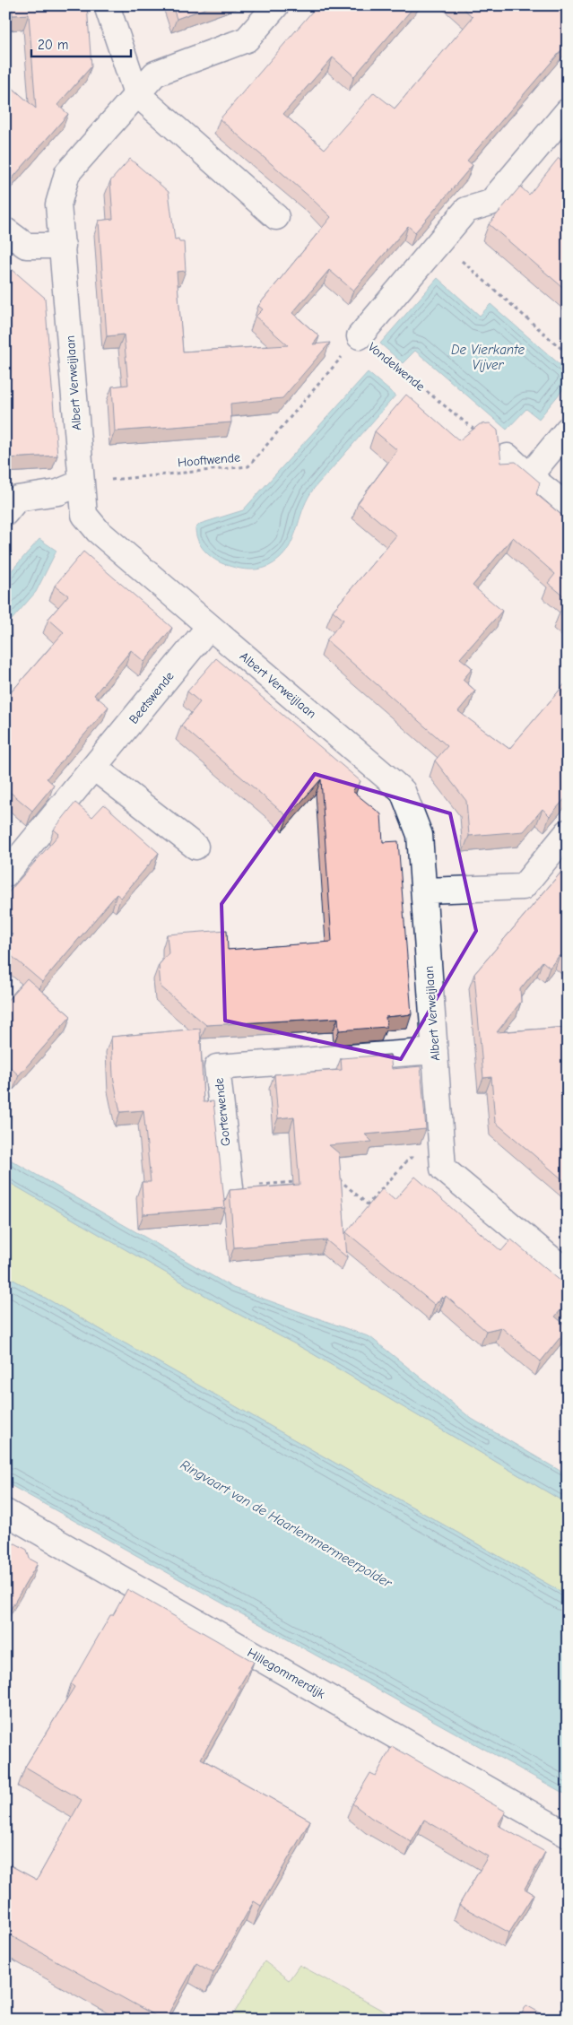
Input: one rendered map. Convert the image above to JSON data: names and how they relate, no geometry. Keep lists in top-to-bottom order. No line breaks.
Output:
{"streets":{"street":["Vondelwende","Albert Verweijlaan","Beetswende","Gorterwende","Hillegommerdijk"],"path":["Hooftwende"]},"crossings":[["Vondelwende","Hooftwende"],["Albert Verweijlaan","Hooftwende"],["Albert Verweijlaan","Beetswende"],["Albert Verweijlaan","Gorterwende"]],"water":["De Vierkante Vijver","Ringvaart van de Haarlemmermeerpolder"],"scale_bar":"20 m"}
